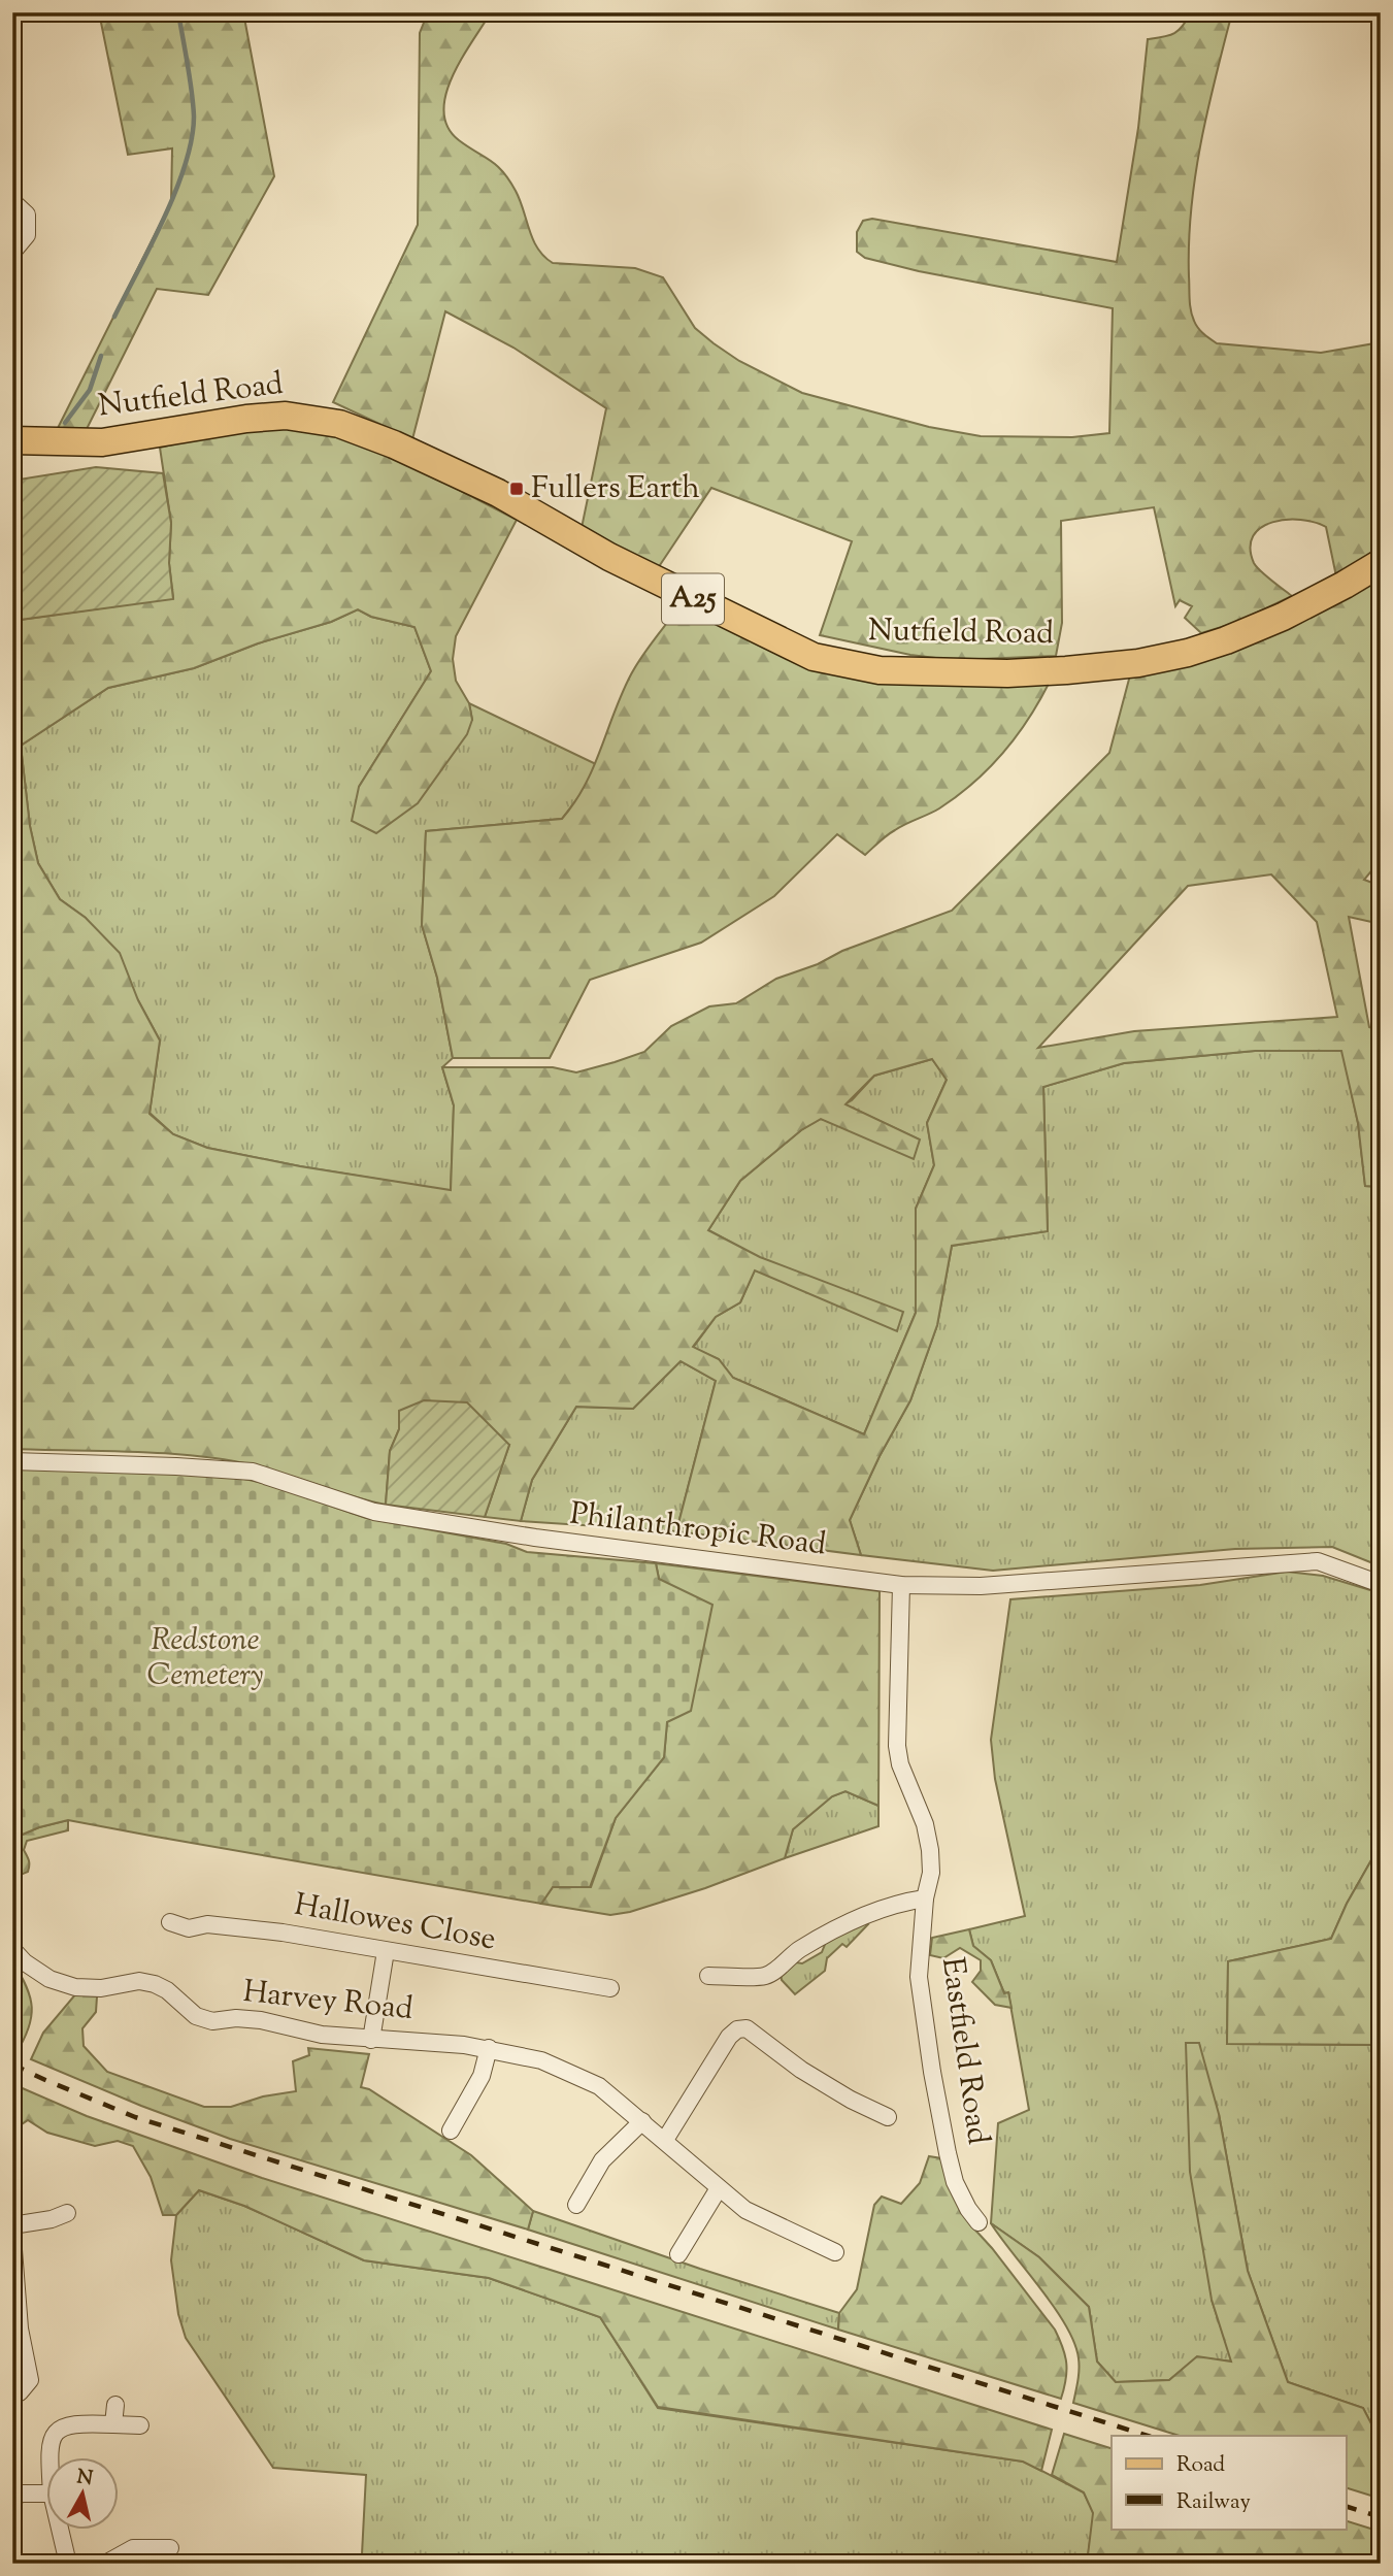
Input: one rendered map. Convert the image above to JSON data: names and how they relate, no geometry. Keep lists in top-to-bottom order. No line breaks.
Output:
{"streets":{"main road":["Nutfield Road","A25"],"street":["Philanthropic Road","Hallowes Close","Harvey Road","Eastfield Road"]},"crossings":[["Philanthropic Road","Eastfield Road"]],"parks":["Redstone Cemetery"],"places":{"transit":["Fullers Earth"]},"legend":["Road","Railway"],"north":"top"}
